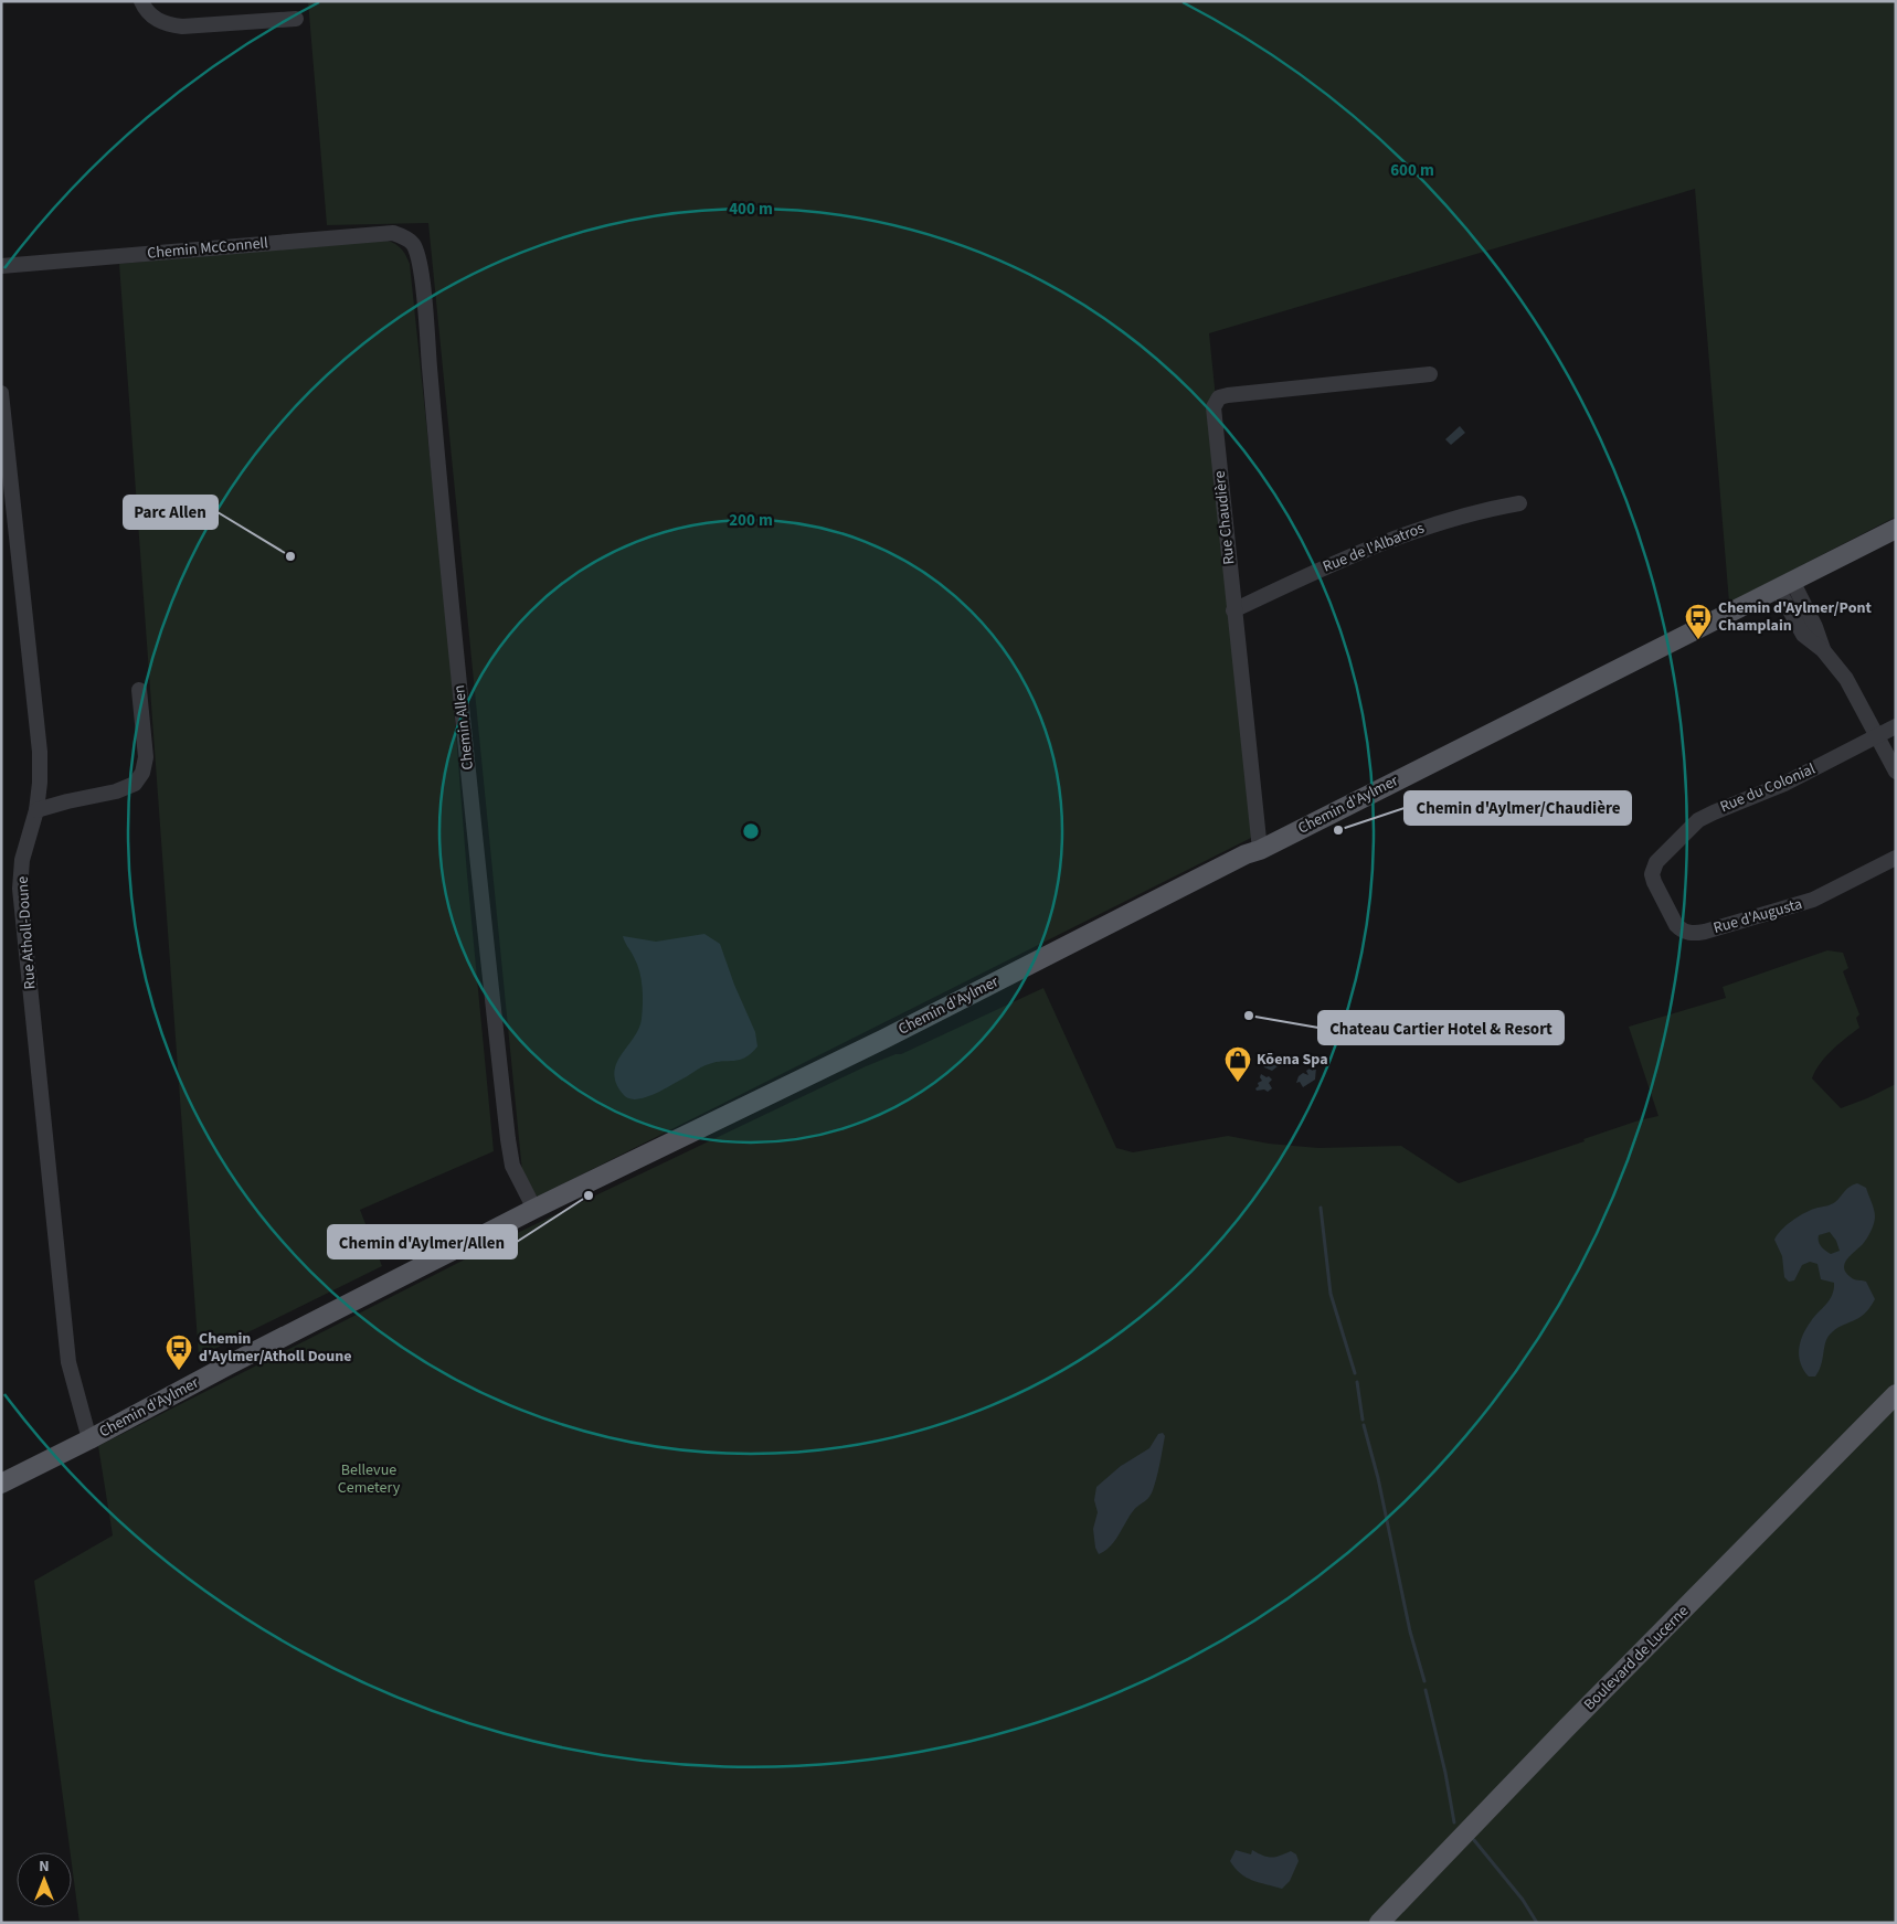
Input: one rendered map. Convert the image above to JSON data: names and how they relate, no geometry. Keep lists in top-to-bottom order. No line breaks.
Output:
{"streets":{"main road":["Chemin d'Aylmer","Boulevard de Lucerne"],"street":["Chemin McConnell","Rue Chaudière","Rue de l'Albatros","Chemin Allen","Rue du Colonial","Rue d'Augusta","Rue Atholl-Doune"]},"crossings":[["Chemin McConnell","Chemin Allen"],["Rue Chaudière","Rue de l'Albatros"],["Rue Chaudière","Chemin d'Aylmer"],["Chemin Allen","Chemin d'Aylmer"],["Rue du Colonial","Rue d'Augusta"],["Chemin d'Aylmer","Rue Atholl-Doune"]],"parks":["Bellevue Cemetery"],"places":{"other":["Parc Allen","Chemin d'Aylmer/Chaudière","Chateau Cartier Hotel & Resort","Chemin d'Aylmer/Allen"],"bus stop":["Chemin d'Aylmer/Pont Champlain","Chemin d'Aylmer/Atholl Doune"],"shop":["Kōena Spa"]},"north":"top","rings":["600 m","400 m","200 m"]}
